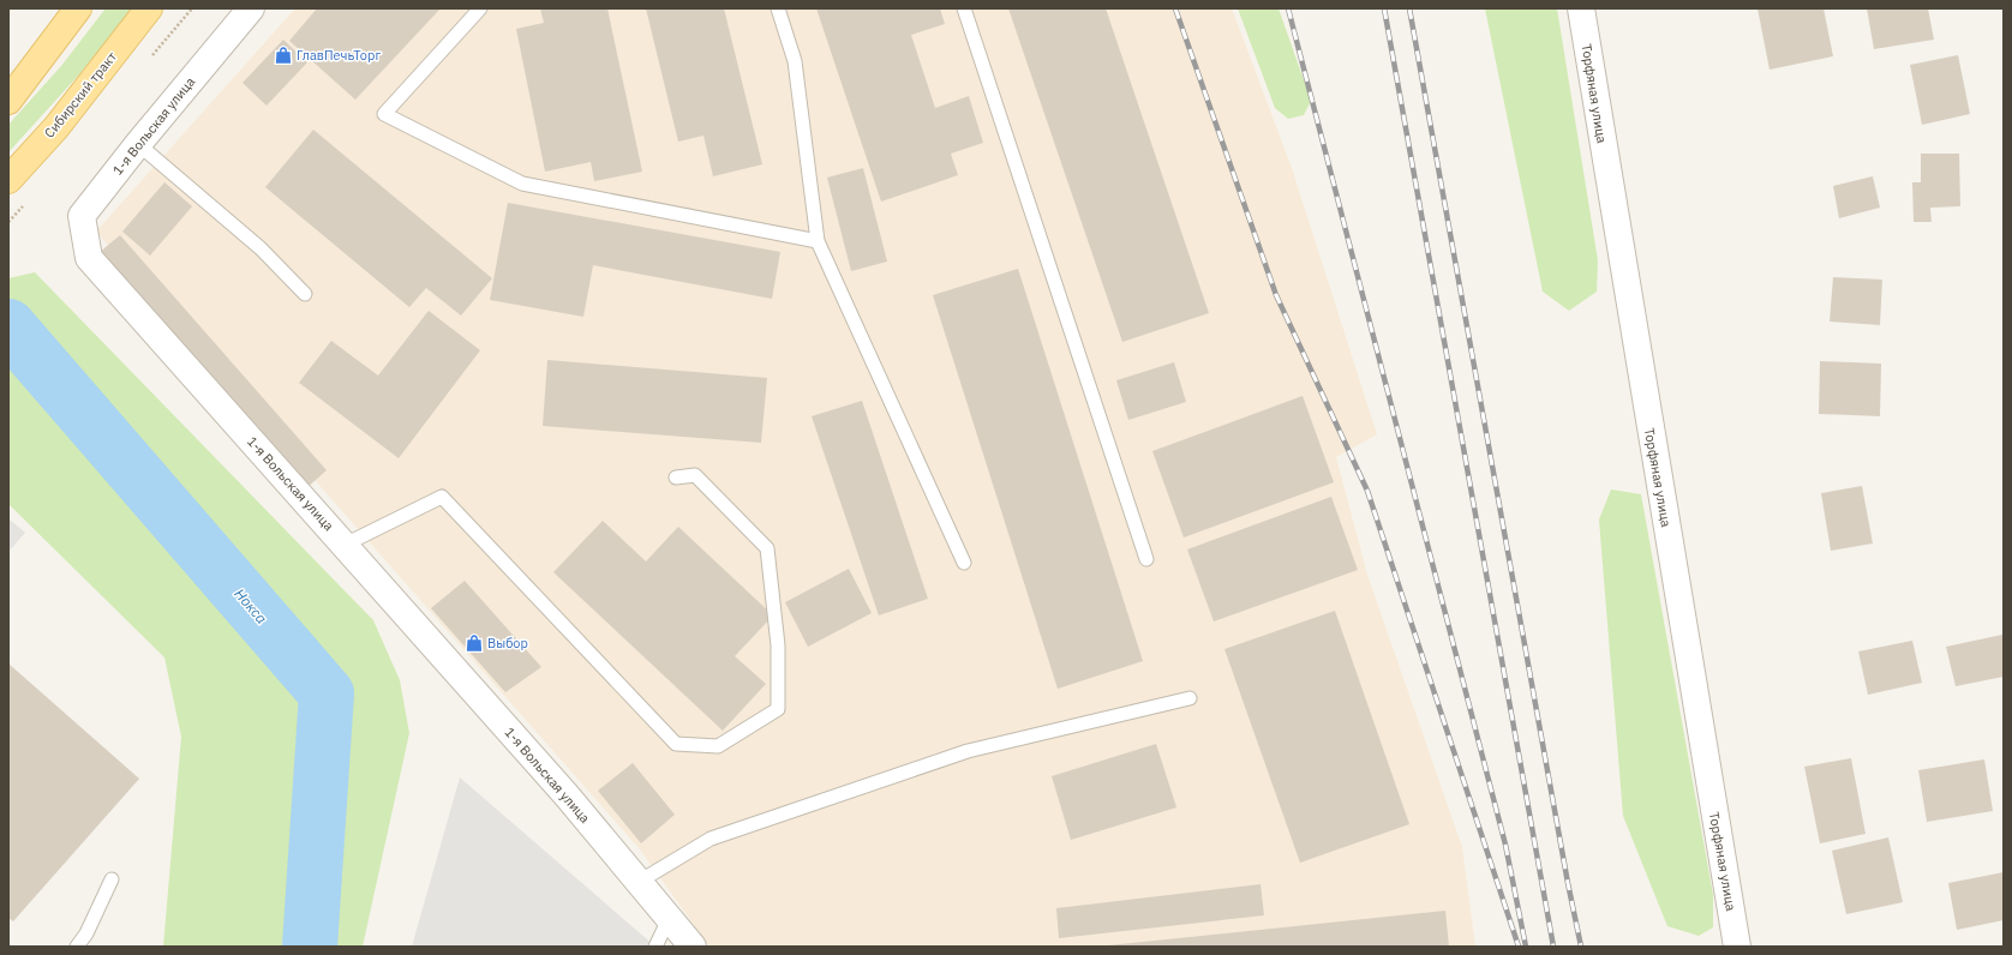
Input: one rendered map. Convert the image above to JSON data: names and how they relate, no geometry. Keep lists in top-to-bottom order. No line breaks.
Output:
{"streets":{"main road":["Сибирский тракт"],"street":["Торфяная улица","1-я Вольская улица"]},"water":["Нокса"],"places":{"shop":["ГлавПечьТорг","Выбор"]}}
